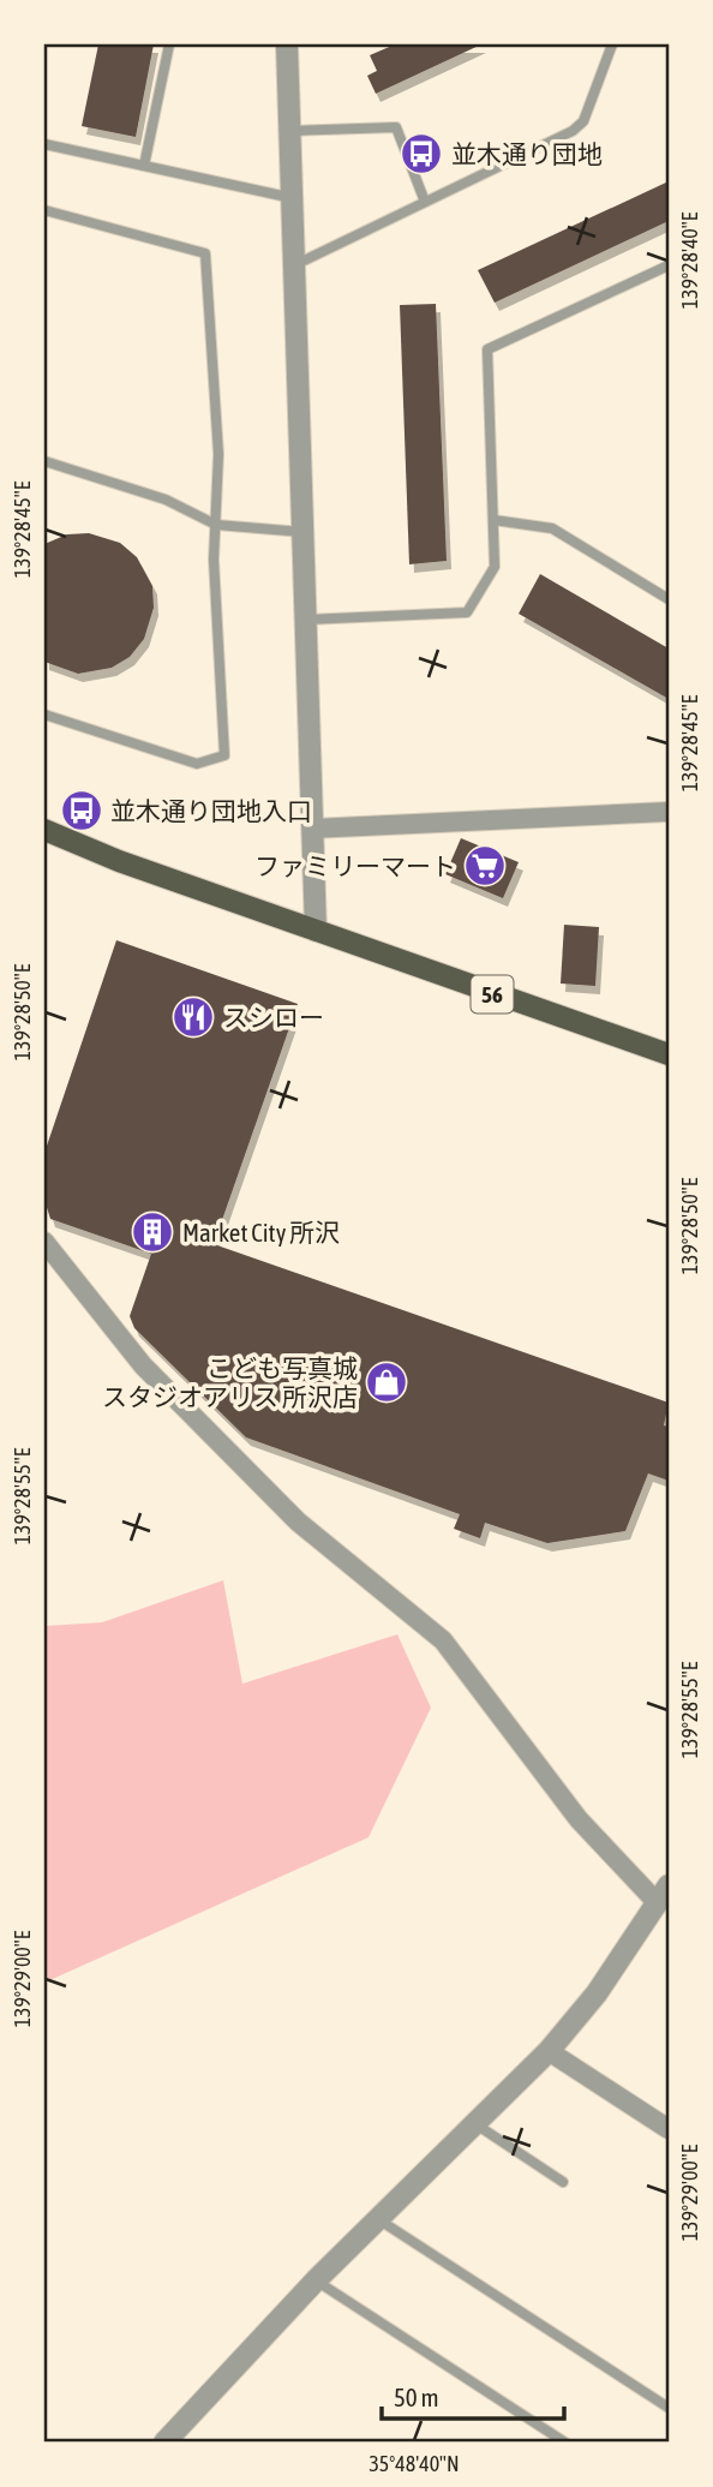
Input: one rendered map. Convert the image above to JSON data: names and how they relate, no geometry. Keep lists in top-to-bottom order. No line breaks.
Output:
{"streets":{"main road":["56"]},"places":{"bus stop":["並木通り団地","並木通り団地入口"],"supermarket":["ファミリーマート"],"restaurant":["スシロー"],"building":["Market City 所沢"],"shop":["こども写真城 スタジオアリス 所沢店"]},"scale_bar":"50 m","coordinates":["139°28'40\"E","139°28'45\"E","139°28'50\"E","139°28'55\"E","139°29'00\"E","35°48'40\"N"]}
